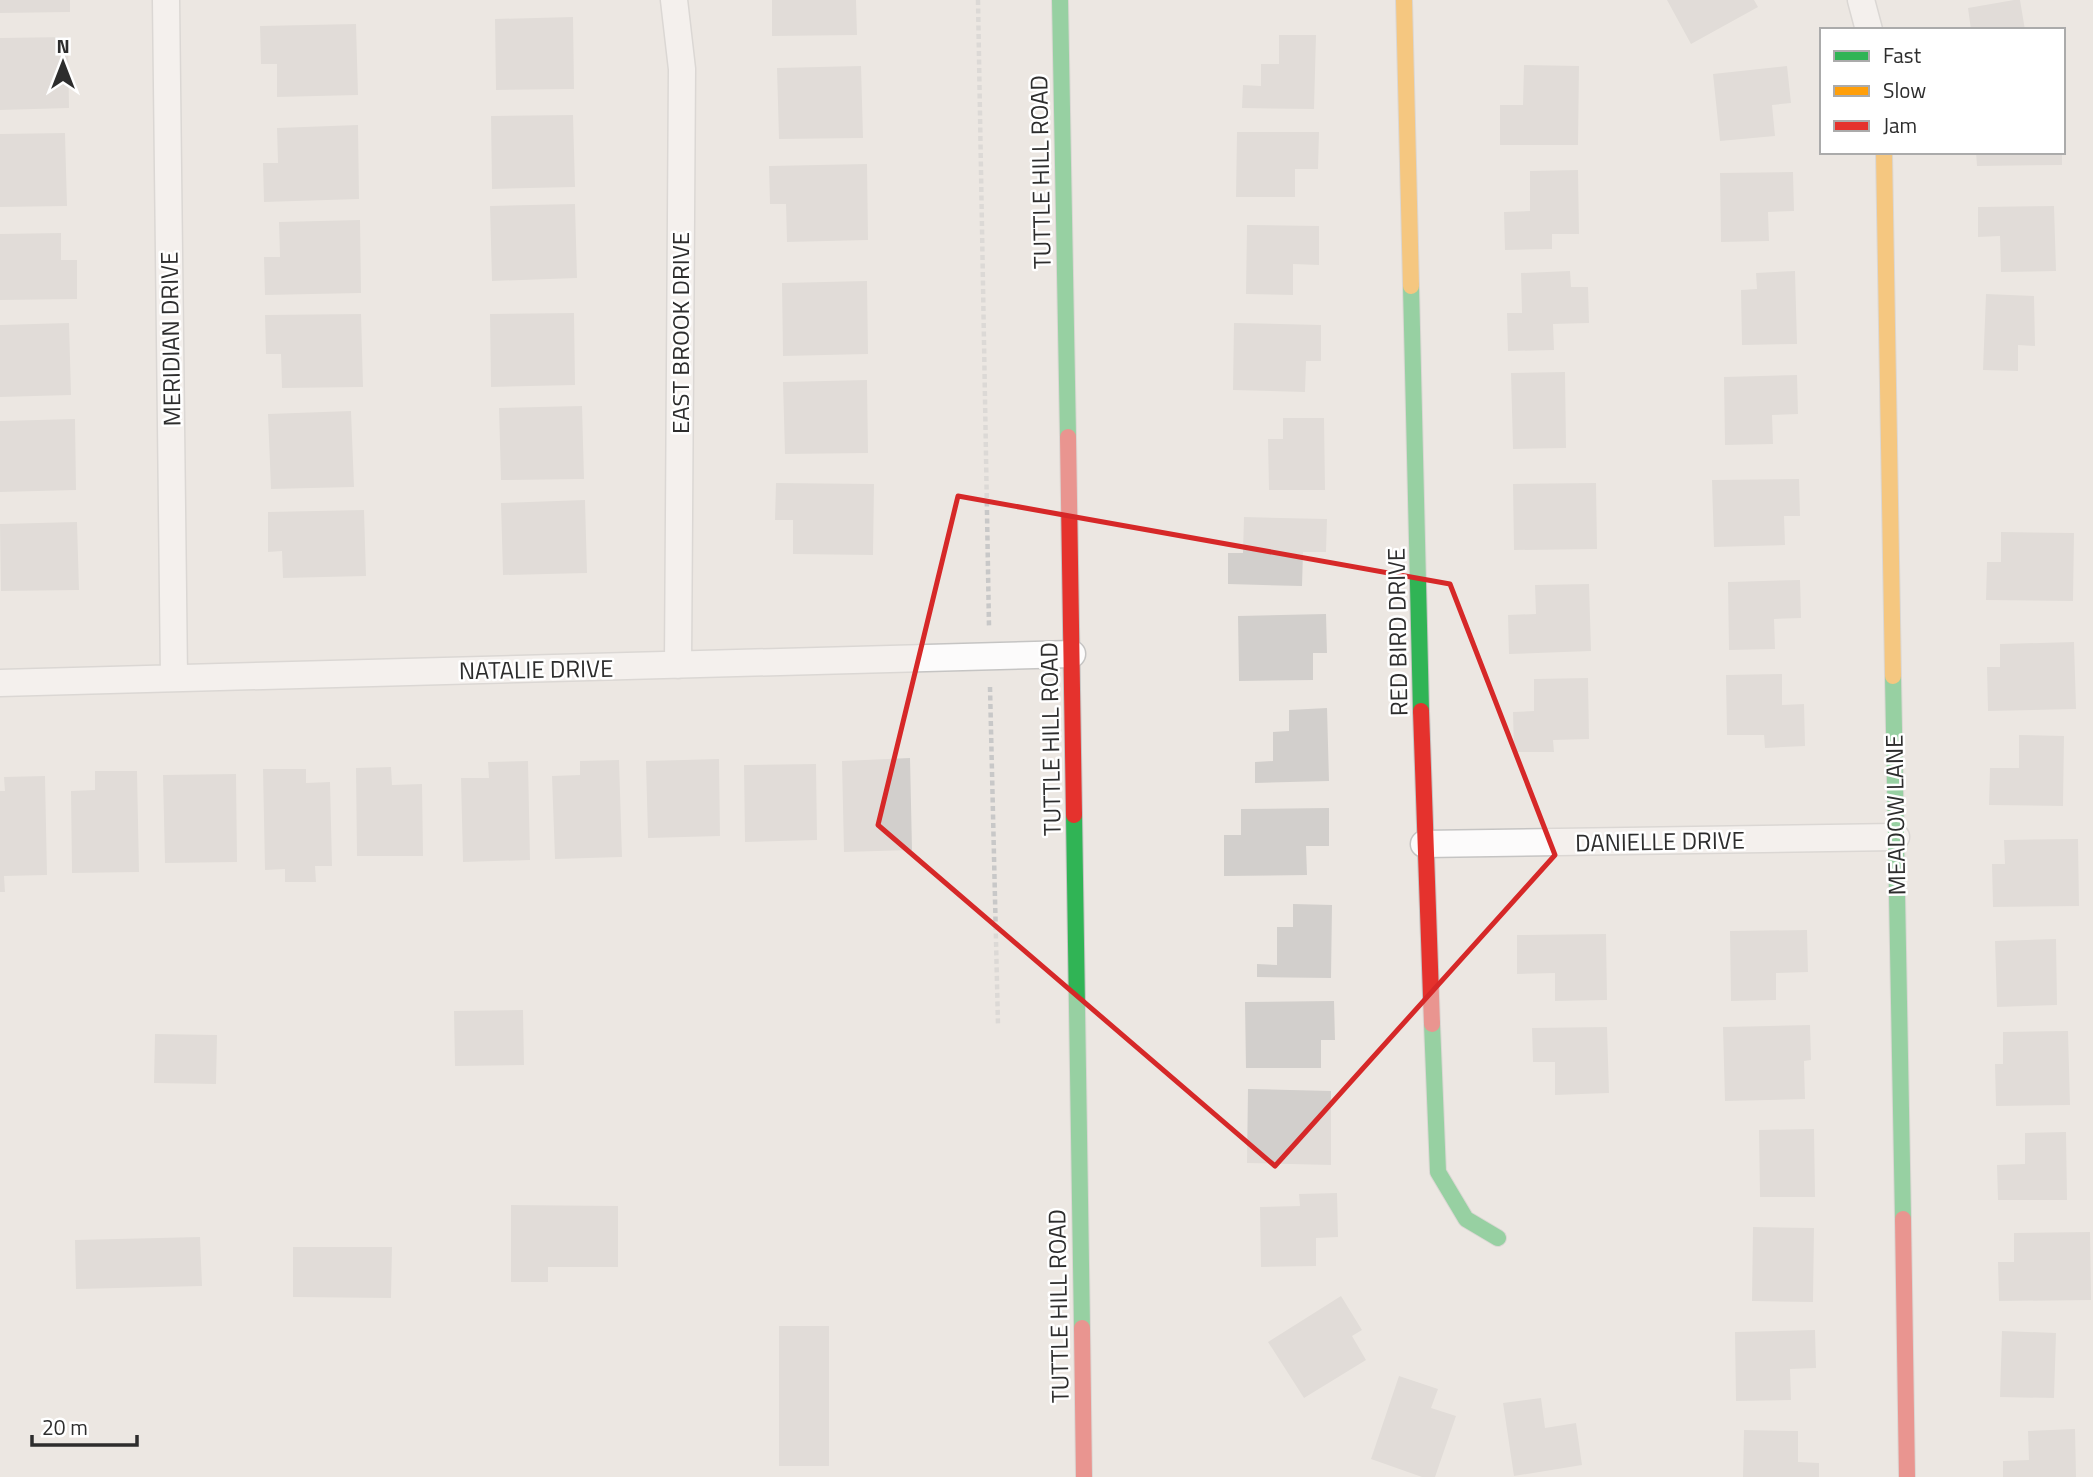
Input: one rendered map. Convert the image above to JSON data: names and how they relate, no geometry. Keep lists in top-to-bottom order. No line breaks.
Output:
{"streets":{"street":["TUTTLE HILL ROAD","EAST BROOK DRIVE","MERIDIAN DRIVE","RED BIRD DRIVE","NATALIE DRIVE","MEADOW LANE","DANIELLE DRIVE"]},"crossings":[["TUTTLE HILL ROAD","NATALIE DRIVE"],["EAST BROOK DRIVE","NATALIE DRIVE"],["MERIDIAN DRIVE","NATALIE DRIVE"],["RED BIRD DRIVE","DANIELLE DRIVE"],["MEADOW LANE","DANIELLE DRIVE"]],"legend":["Fast","Slow","Jam"],"scale_bar":"20 m","north":"top"}
